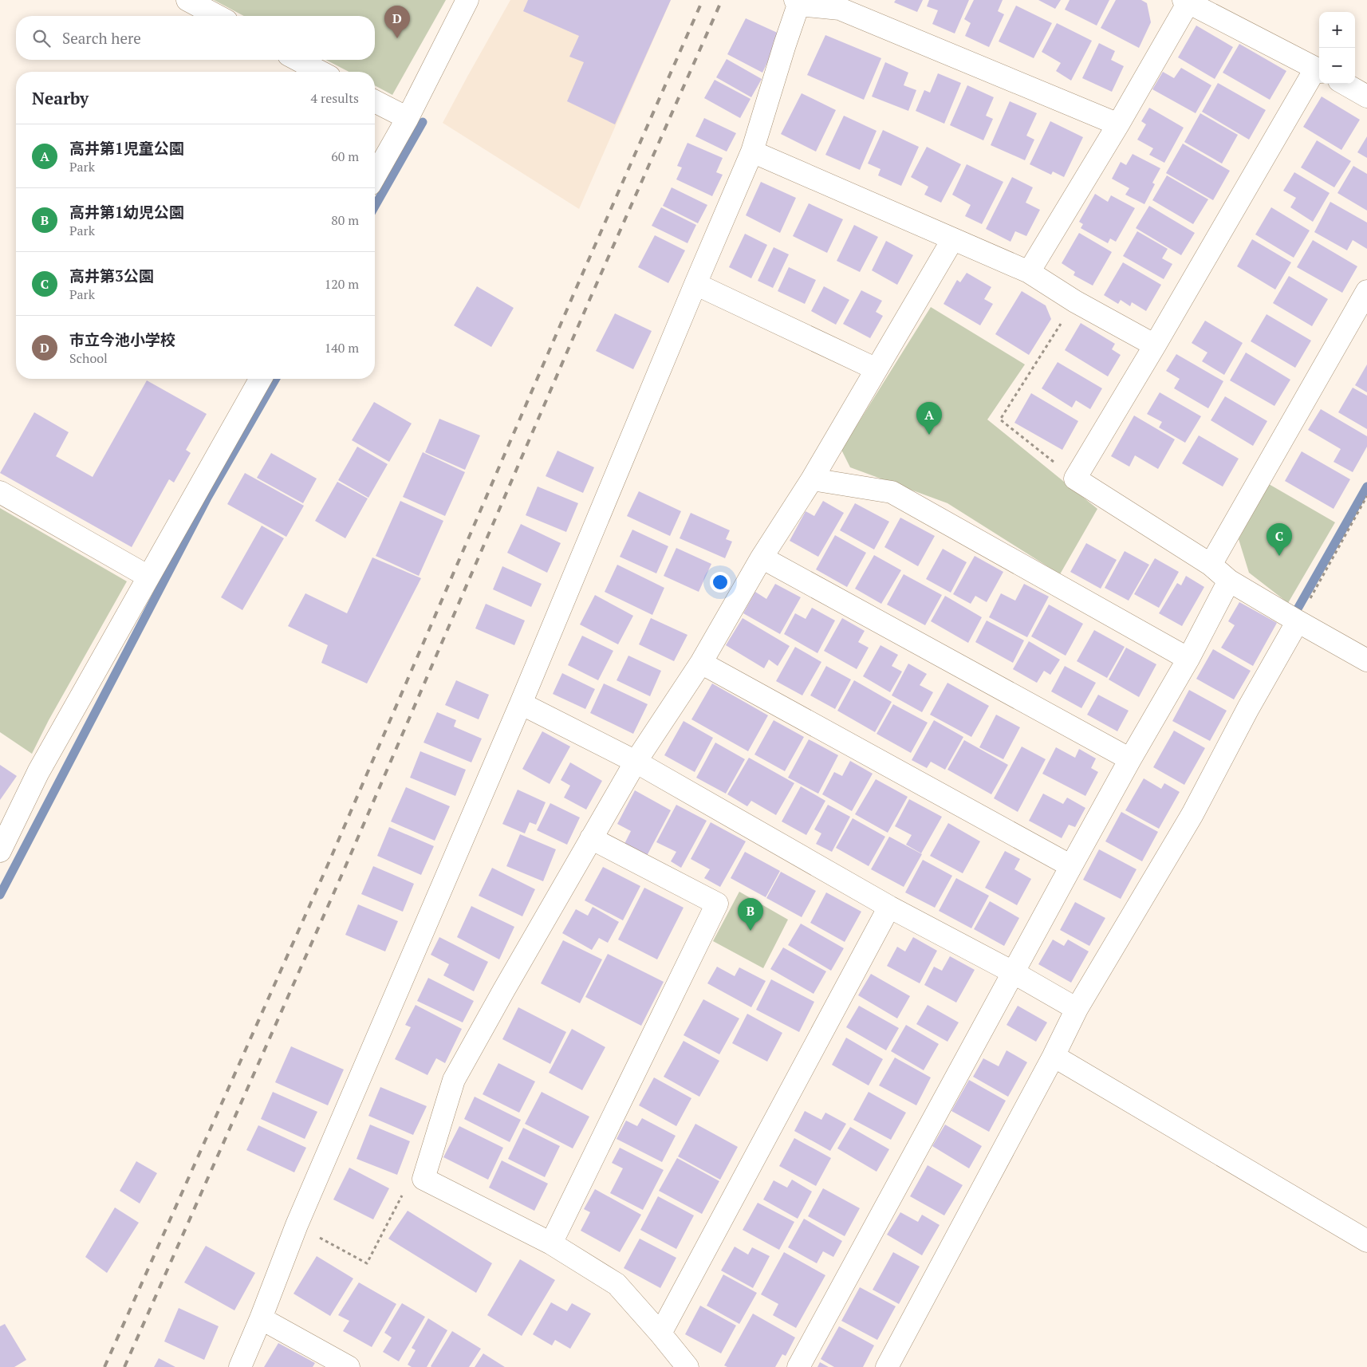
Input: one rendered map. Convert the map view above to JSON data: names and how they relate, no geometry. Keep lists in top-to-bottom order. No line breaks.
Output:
{"page":{"pins":["D","A","C","B"],"map_buttons":["+","−"],"search":"Search here","heading":["Nearby","4 results"],"list":[{"mark":"A","name":"高井第1児童公園","note":"Park","value":"60 m"},{"mark":"B","name":"高井第1幼児公園","note":"Park","value":"80 m"},{"mark":"C","name":"高井第3公園","note":"Park","value":"120 m"},{"mark":"D","name":"市立今池小学校","note":"School","value":"140 m"}]}}
